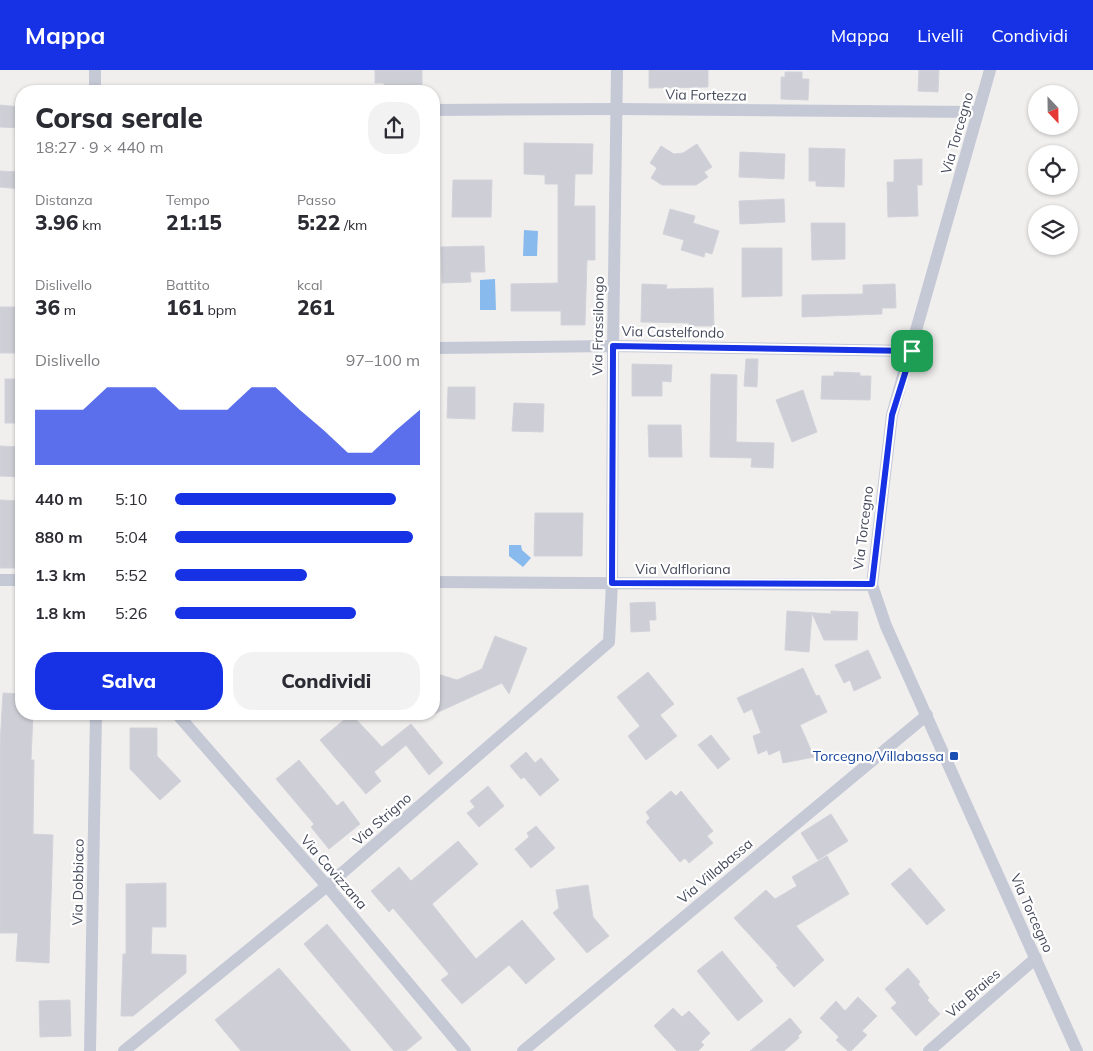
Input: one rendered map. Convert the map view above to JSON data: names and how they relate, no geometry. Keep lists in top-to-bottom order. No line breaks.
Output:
{"streets":{"street":["Via Fortezza","Via Torcegno","Via Frassilongo","Via Castelfondo","Via Valfloriana","Via Strigno","Via Villabassa","Via Cavizzana","Via Dobbiaco","Via Braies"]},"crossings":[["Via Fortezza","Via Torcegno"],["Via Fortezza","Via Frassilongo"],["Via Torcegno","Via Castelfondo"],["Via Torcegno","Via Valfloriana"],["Via Torcegno","Via Villabassa"],["Via Torcegno","Via Braies"],["Via Frassilongo","Via Castelfondo"],["Via Frassilongo","Via Valfloriana"],["Via Frassilongo","Via Strigno"],["Via Valfloriana","Via Strigno"],["Via Strigno","Via Cavizzana"]],"places":{"transit":["Torcegno/Villabassa"]},"north":"bottom","page":{"header":"Mappa","nav":["Mappa","Livelli","Condividi"],"heading":["Corsa serale","18:27 · 9 × 440 m"],"stats":[["Distanza","3.96 km"],["Tempo","21:15"],["Passo","5:22 /km"],["Dislivello","36 m"],["Battito","161 bpm"],["kcal","261"]],"chart":["Dislivello","97–100 m"],"list":[{"name":"440 m","note":"5:10"},{"name":"880 m","note":"5:04"},{"name":"1.3 km","note":"5:52"},{"name":"1.8 km","note":"5:26"}],"buttons":["Salva","Condividi"]}}
